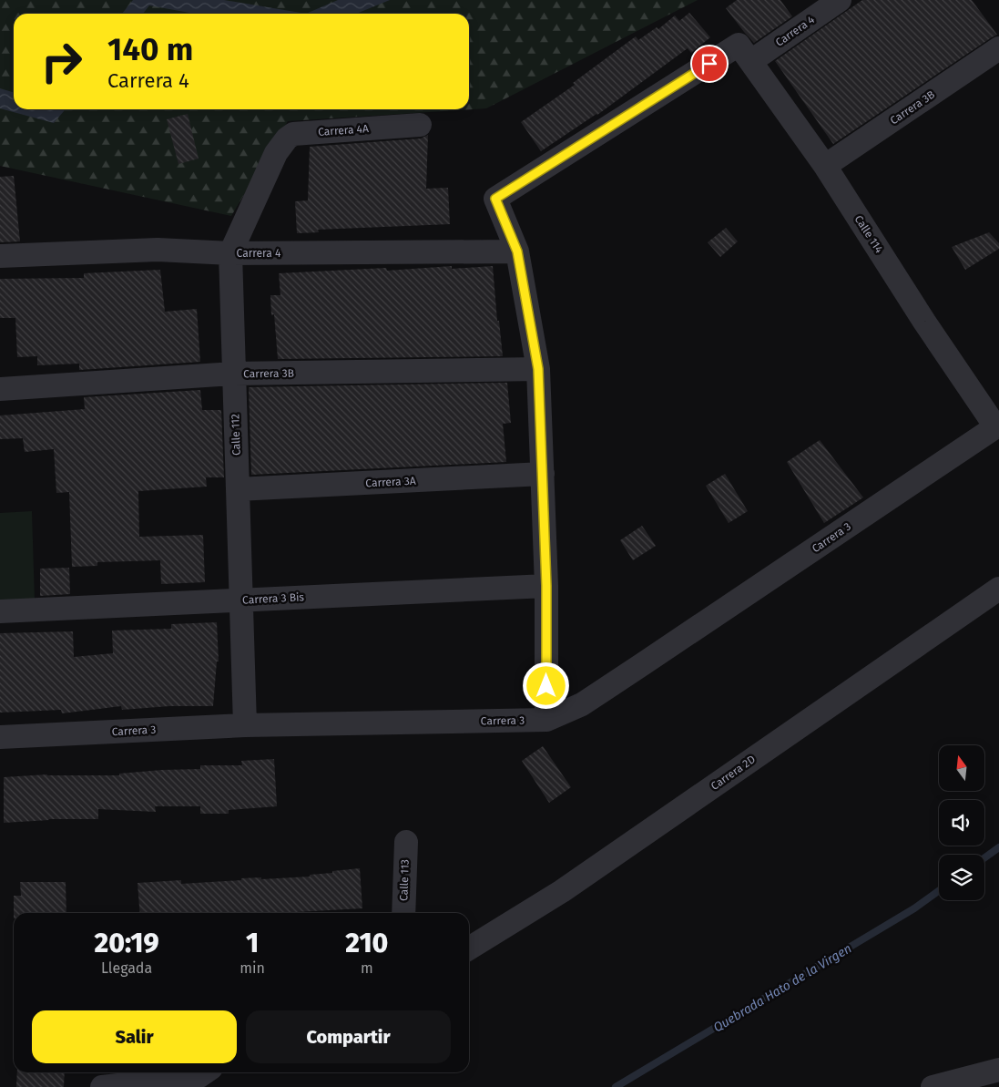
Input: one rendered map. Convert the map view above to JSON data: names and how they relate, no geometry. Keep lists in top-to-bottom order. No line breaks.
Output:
{"streets":{"street":["Carrera 4","Carrera 3B","Carrera 4A","Calle 114","Calle 112","Carrera 3A","Carrera 3","Carrera 3 Bis","Carrera 2D","Calle 113"]},"crossings":[["Carrera 4","Calle 114"],["Carrera 4","Calle 112"],["Carrera 3B","Calle 114"],["Carrera 3B","Calle 112"],["Carrera 4A","Calle 112"],["Calle 114","Carrera 3"],["Calle 112","Carrera 3A"],["Calle 112","Carrera 3"],["Calle 112","Carrera 3 Bis"]],"water":["Quebrada Hato de la Virgen"],"north":"top","page":{"turn":["140 m","Carrera 4"],"eta":["20:19","Llegada","1","min","210","m"],"buttons":["Salir","Compartir"]}}
